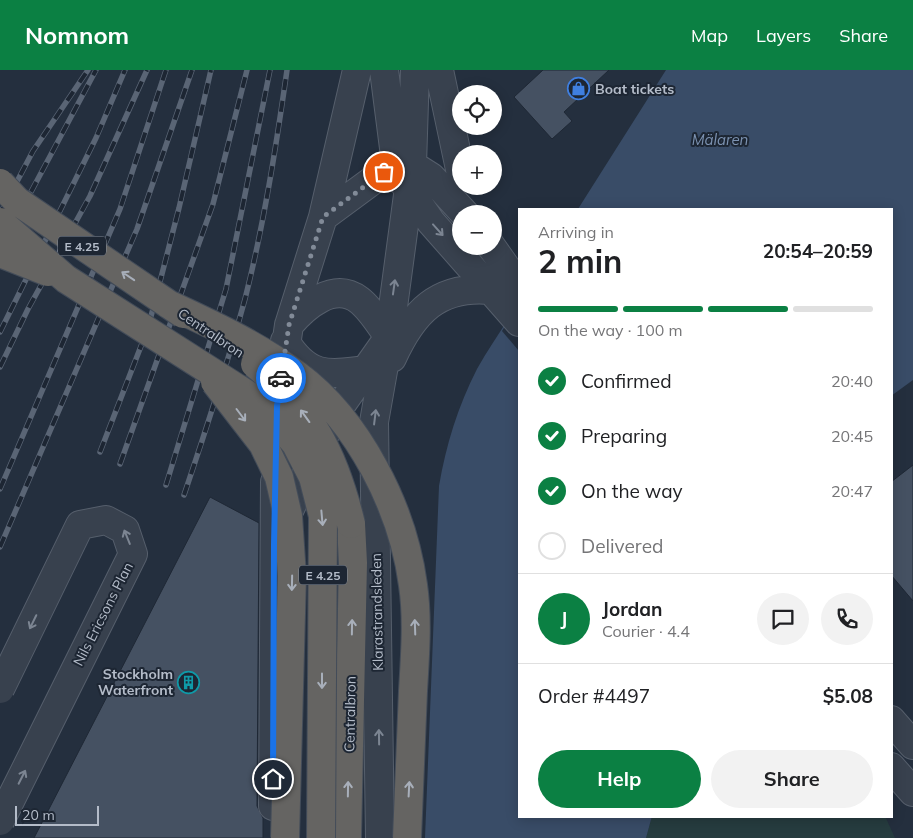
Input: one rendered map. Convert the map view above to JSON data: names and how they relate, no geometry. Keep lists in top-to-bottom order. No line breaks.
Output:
{"streets":{"highway":["E 4.25","Centralbron"],"street":["Klarastrandsleden","Nils Ericsons Plan"]},"water":["Mälaren"],"places":{"shop":["Boat tickets"],"building":["Stockholm Waterfront"]},"scale_bar":"20 m","page":{"header":"Nomnom","nav":["Map","Layers","Share"],"map_buttons":["+","−"],"heading":["2 min","Arriving in","20:54–20:59"],"panel":["Jordan","Courier · 4.4","Order #4497","$5.08"],"bar":"On the way · 100 m","list":[["Confirmed","20:40"],["Preparing","20:45"],["On the way","20:47"],"Delivered"],"round":"J","buttons":["Help","Share"],"scale":"20 m"}}
